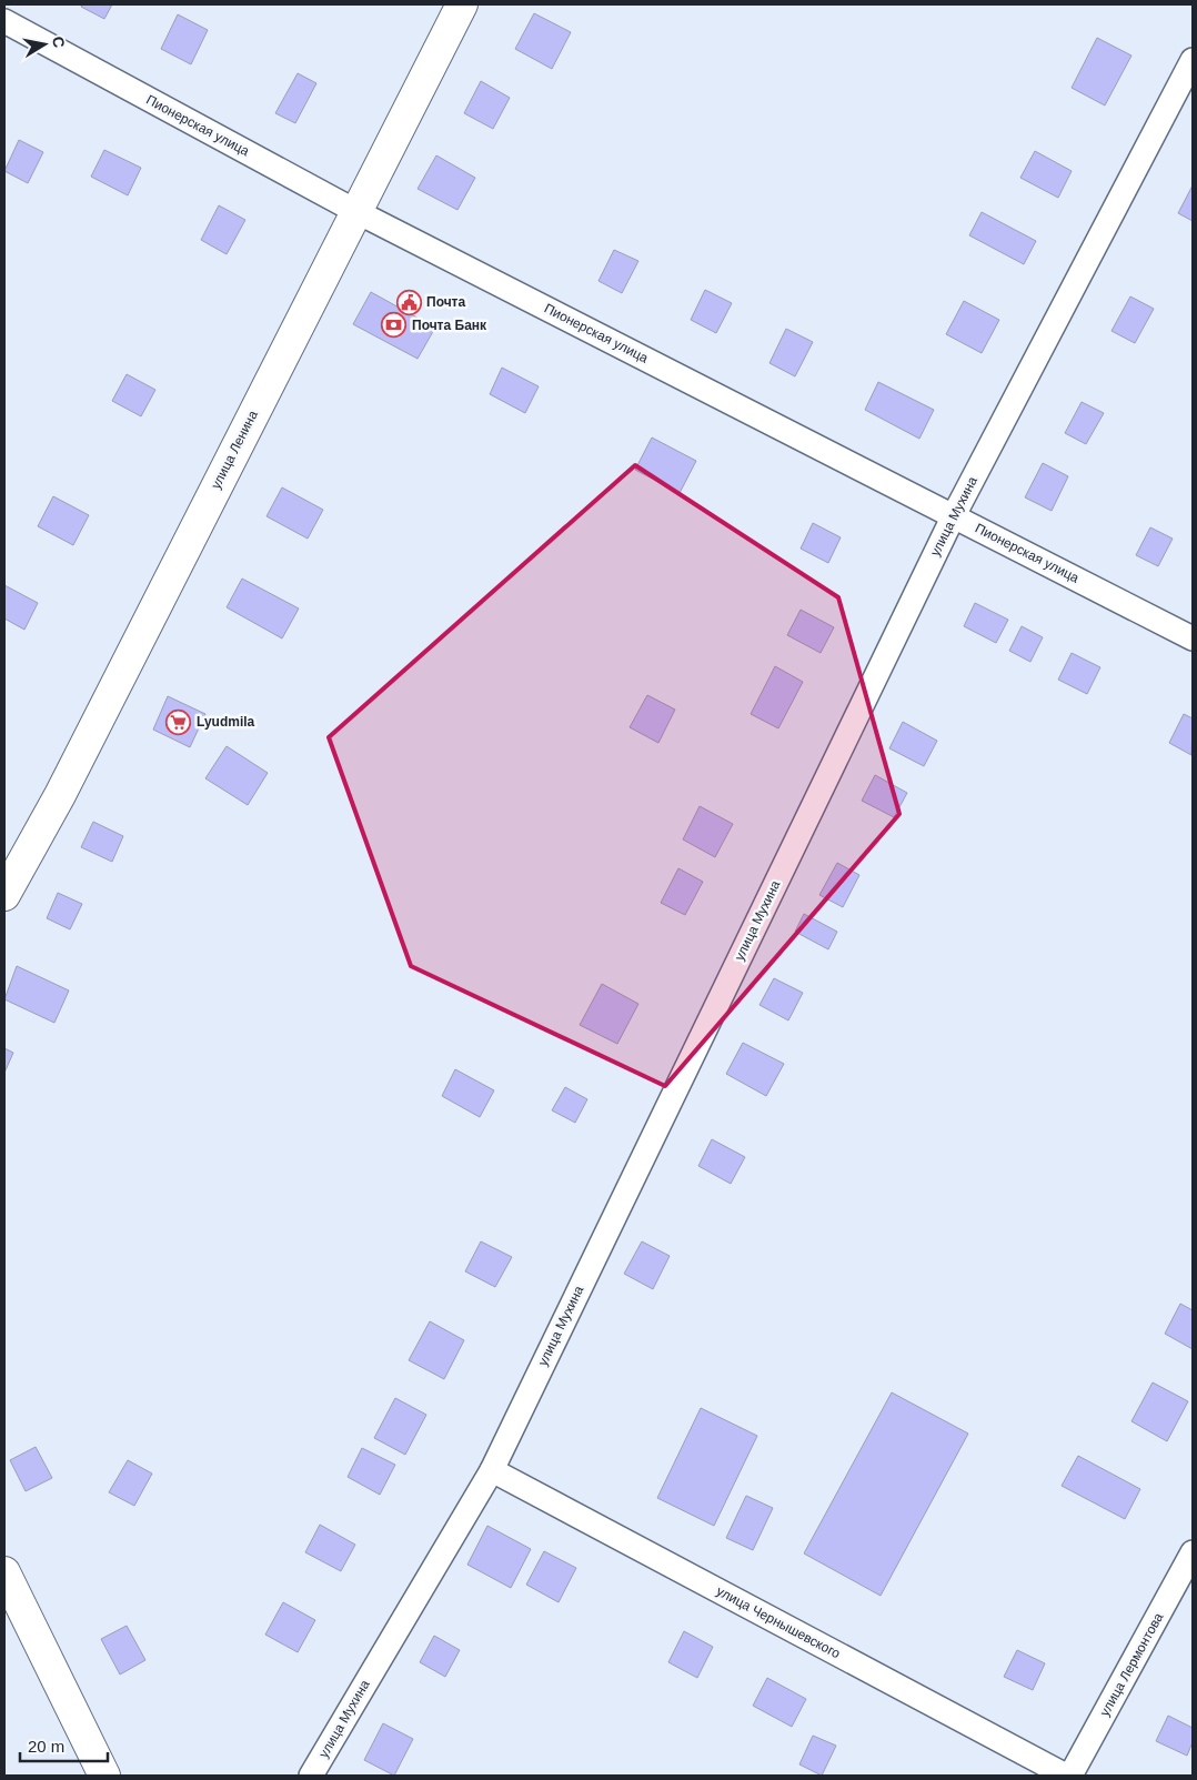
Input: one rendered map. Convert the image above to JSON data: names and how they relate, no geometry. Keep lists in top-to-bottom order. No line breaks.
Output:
{"streets":{"main road":["улица Ленина"],"street":["Пионерская улица","улица Мухина","улица Чернышевского","улица Лермонтова"]},"crossings":[["Пионерская улица","улица Ленина"],["Пионерская улица","улица Мухина"],["улица Мухина","улица Чернышевского"],["улица Чернышевского","улица Лермонтова"]],"places":{"public building":["Почта"],"bank":["Почта Банк"],"supermarket":["Lyudmila"]},"scale_bar":"20 m","north":"right"}
